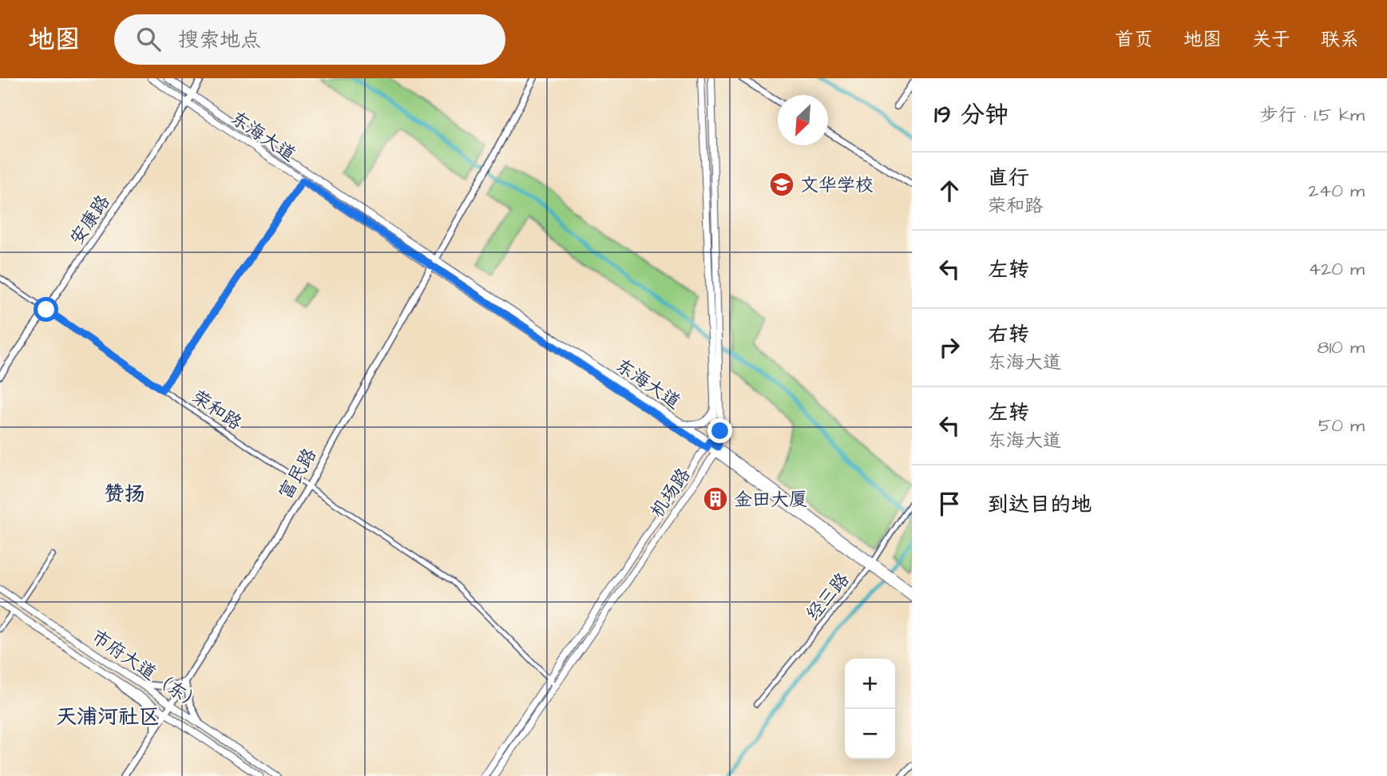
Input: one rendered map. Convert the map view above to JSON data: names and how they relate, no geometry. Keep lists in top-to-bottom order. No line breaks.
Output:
{"streets":{"main road":["东海大道","机场路","市府大道（东）"],"street":["安康路","荣和路","富民路","经三路"]},"crossings":[["东海大道","安康路"],["东海大道","富民路"],["东海大道","机场路"],["东海大道","经三路"],["安康路","荣和路"],["荣和路","富民路"],["荣和路","机场路"],["富民路","市府大道（东）"]],"districts":["赞扬","天浦河社区"],"places":{"school or university":["文华学校"],"building":["金田大厦"]},"north":"bottom left","page":{"header":"地图","search":"搜索地点","nav":["首页","地图","关于","联系"],"heading":["19 分钟","步行 · 1.5 km"],"list":[["直行","荣和路","240 m"],["左转","420 m"],["右转","东海大道","810 m"],["左转","东海大道","50 m"],"到达目的地"],"map_buttons":["+","−"]}}
